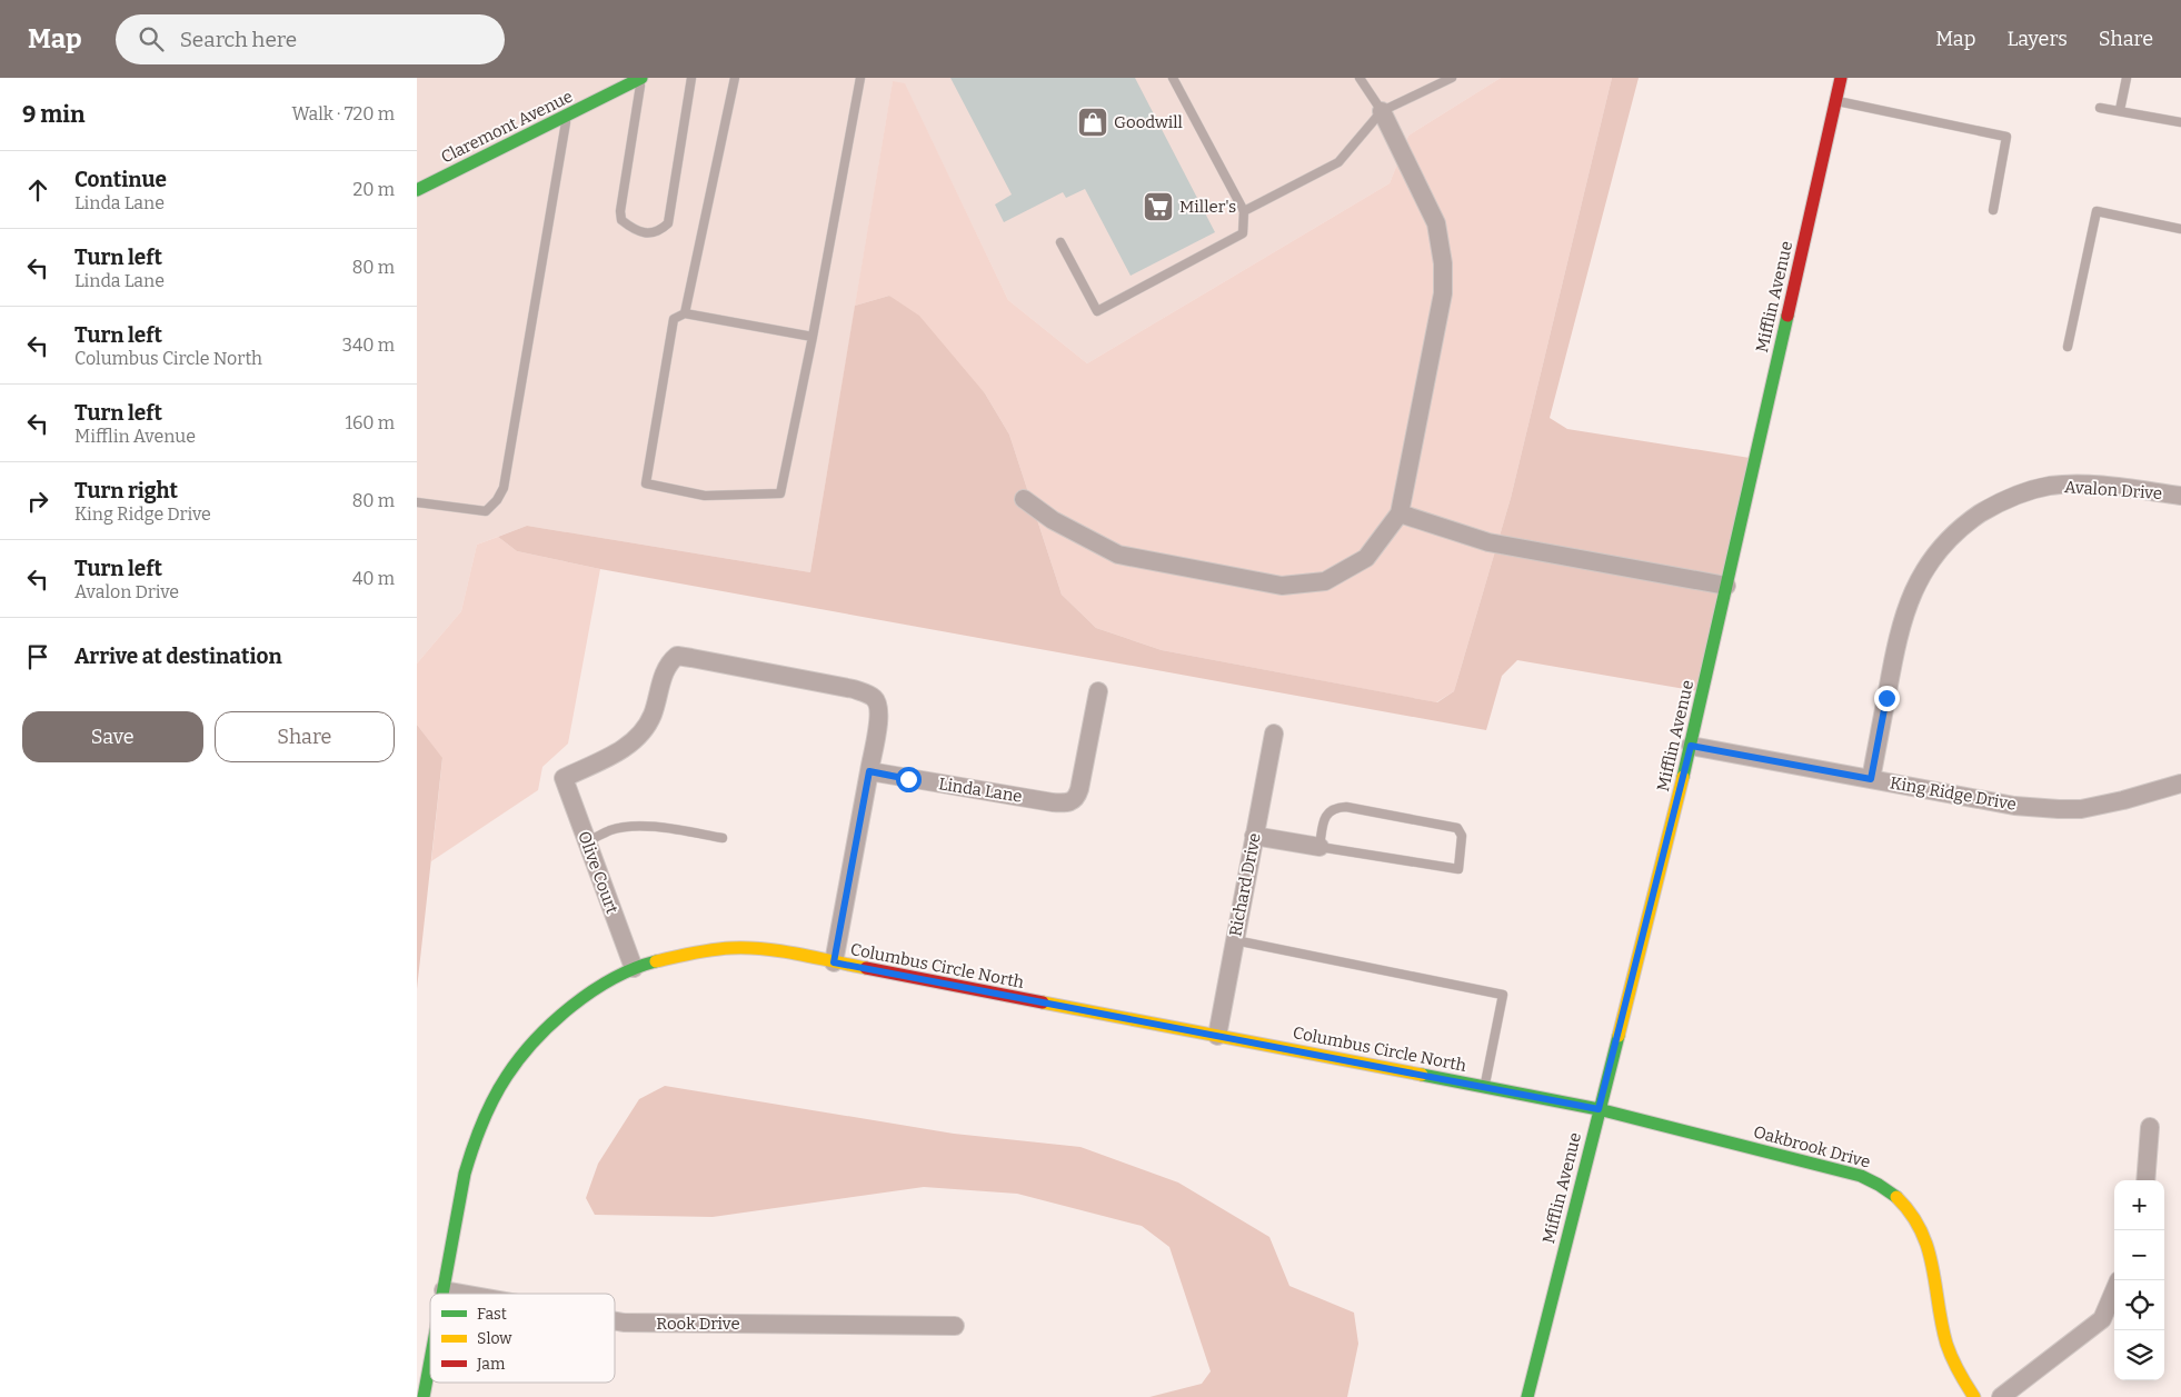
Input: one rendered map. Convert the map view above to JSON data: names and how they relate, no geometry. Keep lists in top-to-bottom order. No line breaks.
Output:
{"streets":{"street":["Claremont Avenue","Mifflin Avenue","Avalon Drive","Linda Lane","King Ridge Drive","Olive Court","Richard Drive","Columbus Circle North","Oakbrook Drive","Rook Drive"]},"crossings":[["Mifflin Avenue","King Ridge Drive"],["Mifflin Avenue","Columbus Circle North"],["Mifflin Avenue","Oakbrook Drive"],["Avalon Drive","King Ridge Drive"],["Linda Lane","Olive Court"],["Olive Court","Columbus Circle North"],["Richard Drive","Columbus Circle North"],["Columbus Circle North","Oakbrook Drive"],["Columbus Circle North","Rook Drive"]],"places":{"shop":["Goodwill"],"supermarket":["Miller's"]},"legend":["Fast","Slow","Jam"],"page":{"header":"Map","search":"Search here","nav":["Map","Layers","Share"],"heading":["9 min","Walk · 720 m"],"list":[["Continue","Linda Lane","20 m"],["Turn left","Linda Lane","80 m"],["Turn left","Columbus Circle North","340 m"],["Turn left","Mifflin Avenue","160 m"],["Turn right","King Ridge Drive","80 m"],["Turn left","Avalon Drive","40 m"],"Arrive at destination"],"buttons":["Save","Share"],"map_buttons":["+","−"]}}
